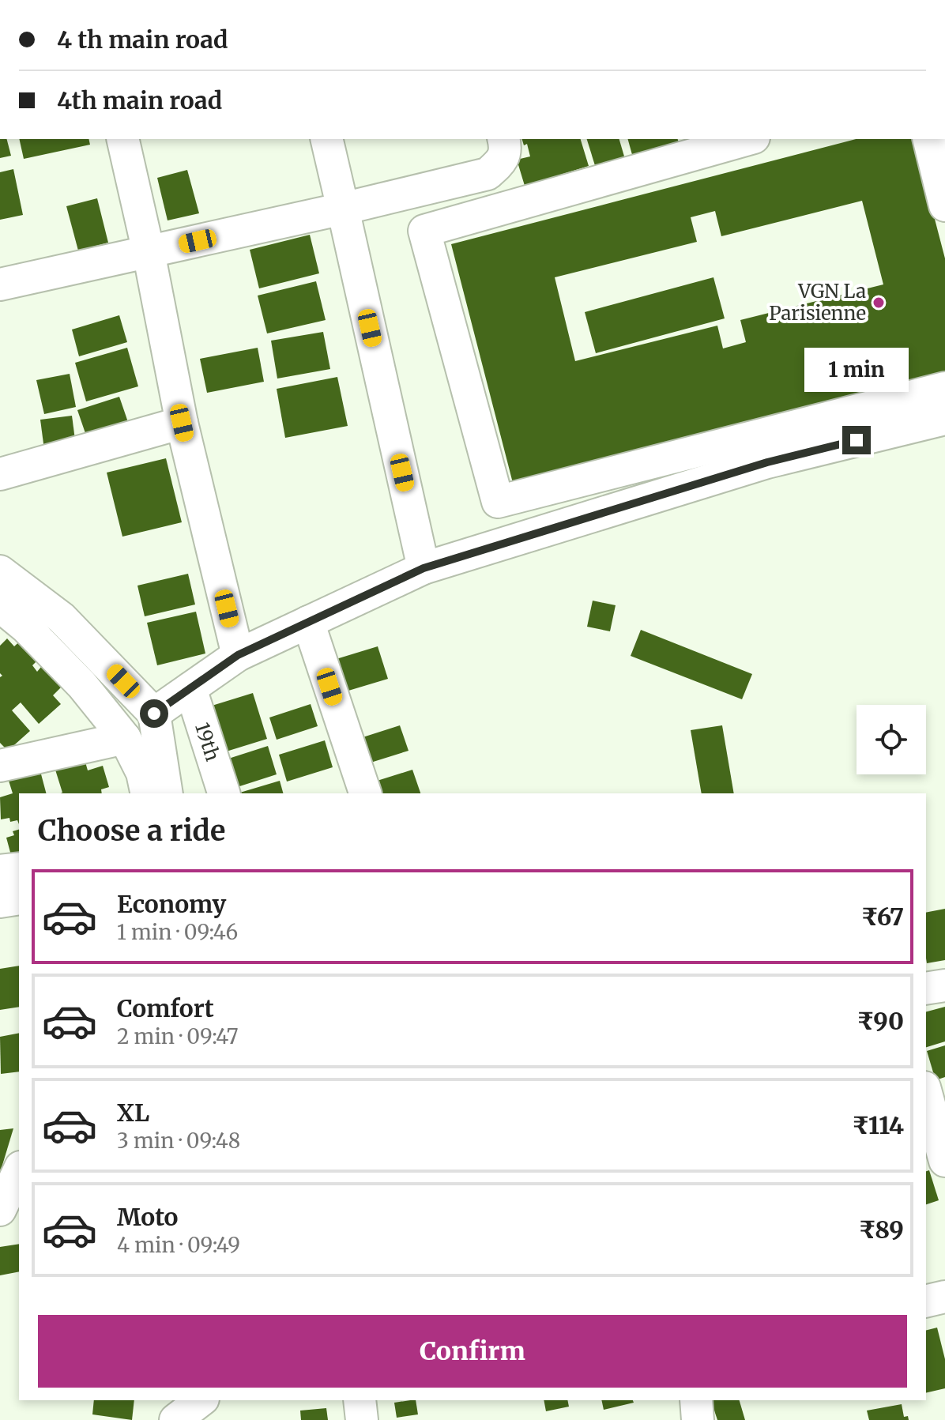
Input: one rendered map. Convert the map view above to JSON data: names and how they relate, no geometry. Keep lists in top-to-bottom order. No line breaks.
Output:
{"streets":{"street":["19th"]},"places":["VGN La Parisienne"],"page":{"banner":["4 th main road","4th main road"],"bubble":"1 min","heading":"Choose a ride","list":[{"name":"Economy","note":"1 min · 09:46","value":"₹67"},{"name":"Comfort","note":"2 min · 09:47","value":"₹90"},{"name":"XL","note":"3 min · 09:48","value":"₹114"},{"name":"Moto","note":"4 min · 09:49","value":"₹89"}],"buttons":"Confirm"}}
